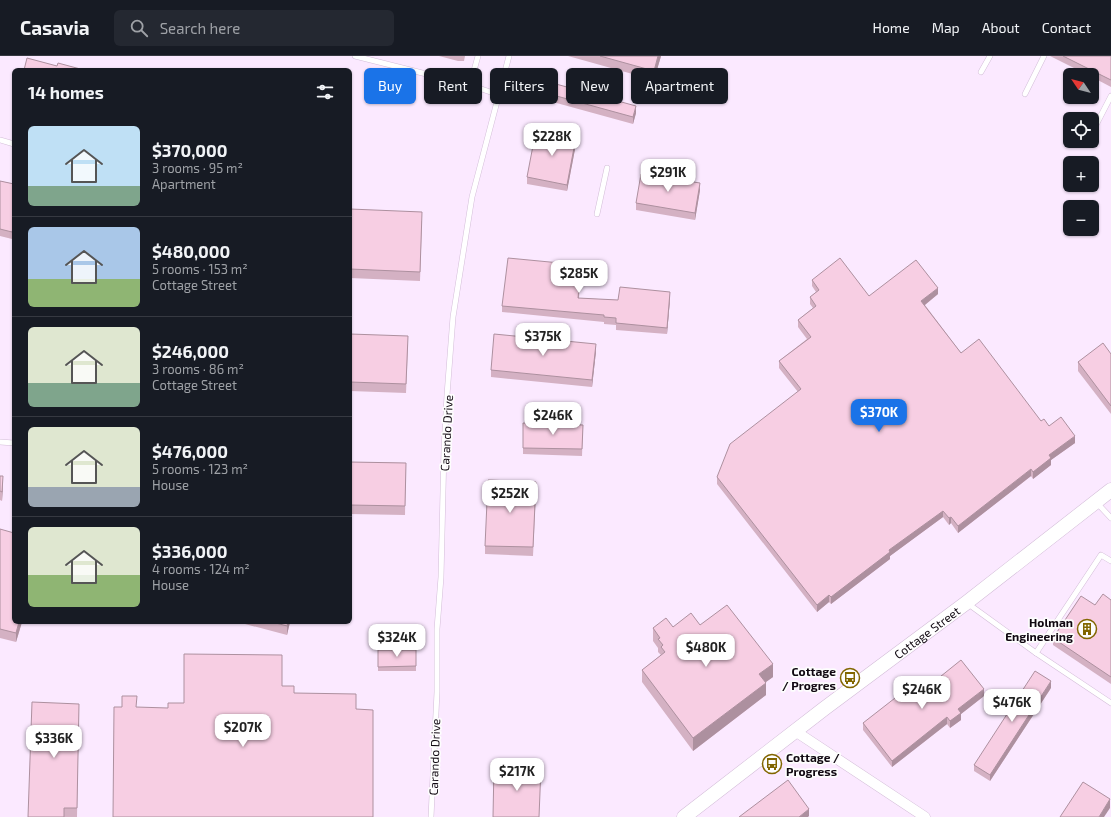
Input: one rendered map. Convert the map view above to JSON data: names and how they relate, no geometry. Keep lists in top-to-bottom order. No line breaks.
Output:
{"streets":{"main road":["Cottage Street"],"lane":["Carando Drive"]},"places":{"building":["Holman Engineering"],"bus stop":["Cottage / Progres","Cottage / Progress"]},"north":"top left","page":{"header":"Casavia","search":"Search here","nav":["Home","Map","About","Contact"],"map_buttons":["+","−"],"chip":["Buy","Rent","Filters","New","Apartment"],"heading":"14 homes","list":[{"name":"$370,000","note":"3 rooms · 95 m² · Apartment"},{"name":"$480,000","note":"5 rooms · 153 m² · Cottage Street"},{"name":"$246,000","note":"3 rooms · 86 m² · Cottage Street"},{"name":"$476,000","note":"5 rooms · 123 m² · House"},{"name":"$336,000","note":"4 rooms · 124 m² · House"}],"price":["$228K","$291K","$285K","$375K","$370K","$246K","$252K","$324K","$480K","$246K","$476K","$207K","$336K","$217K"]}}
